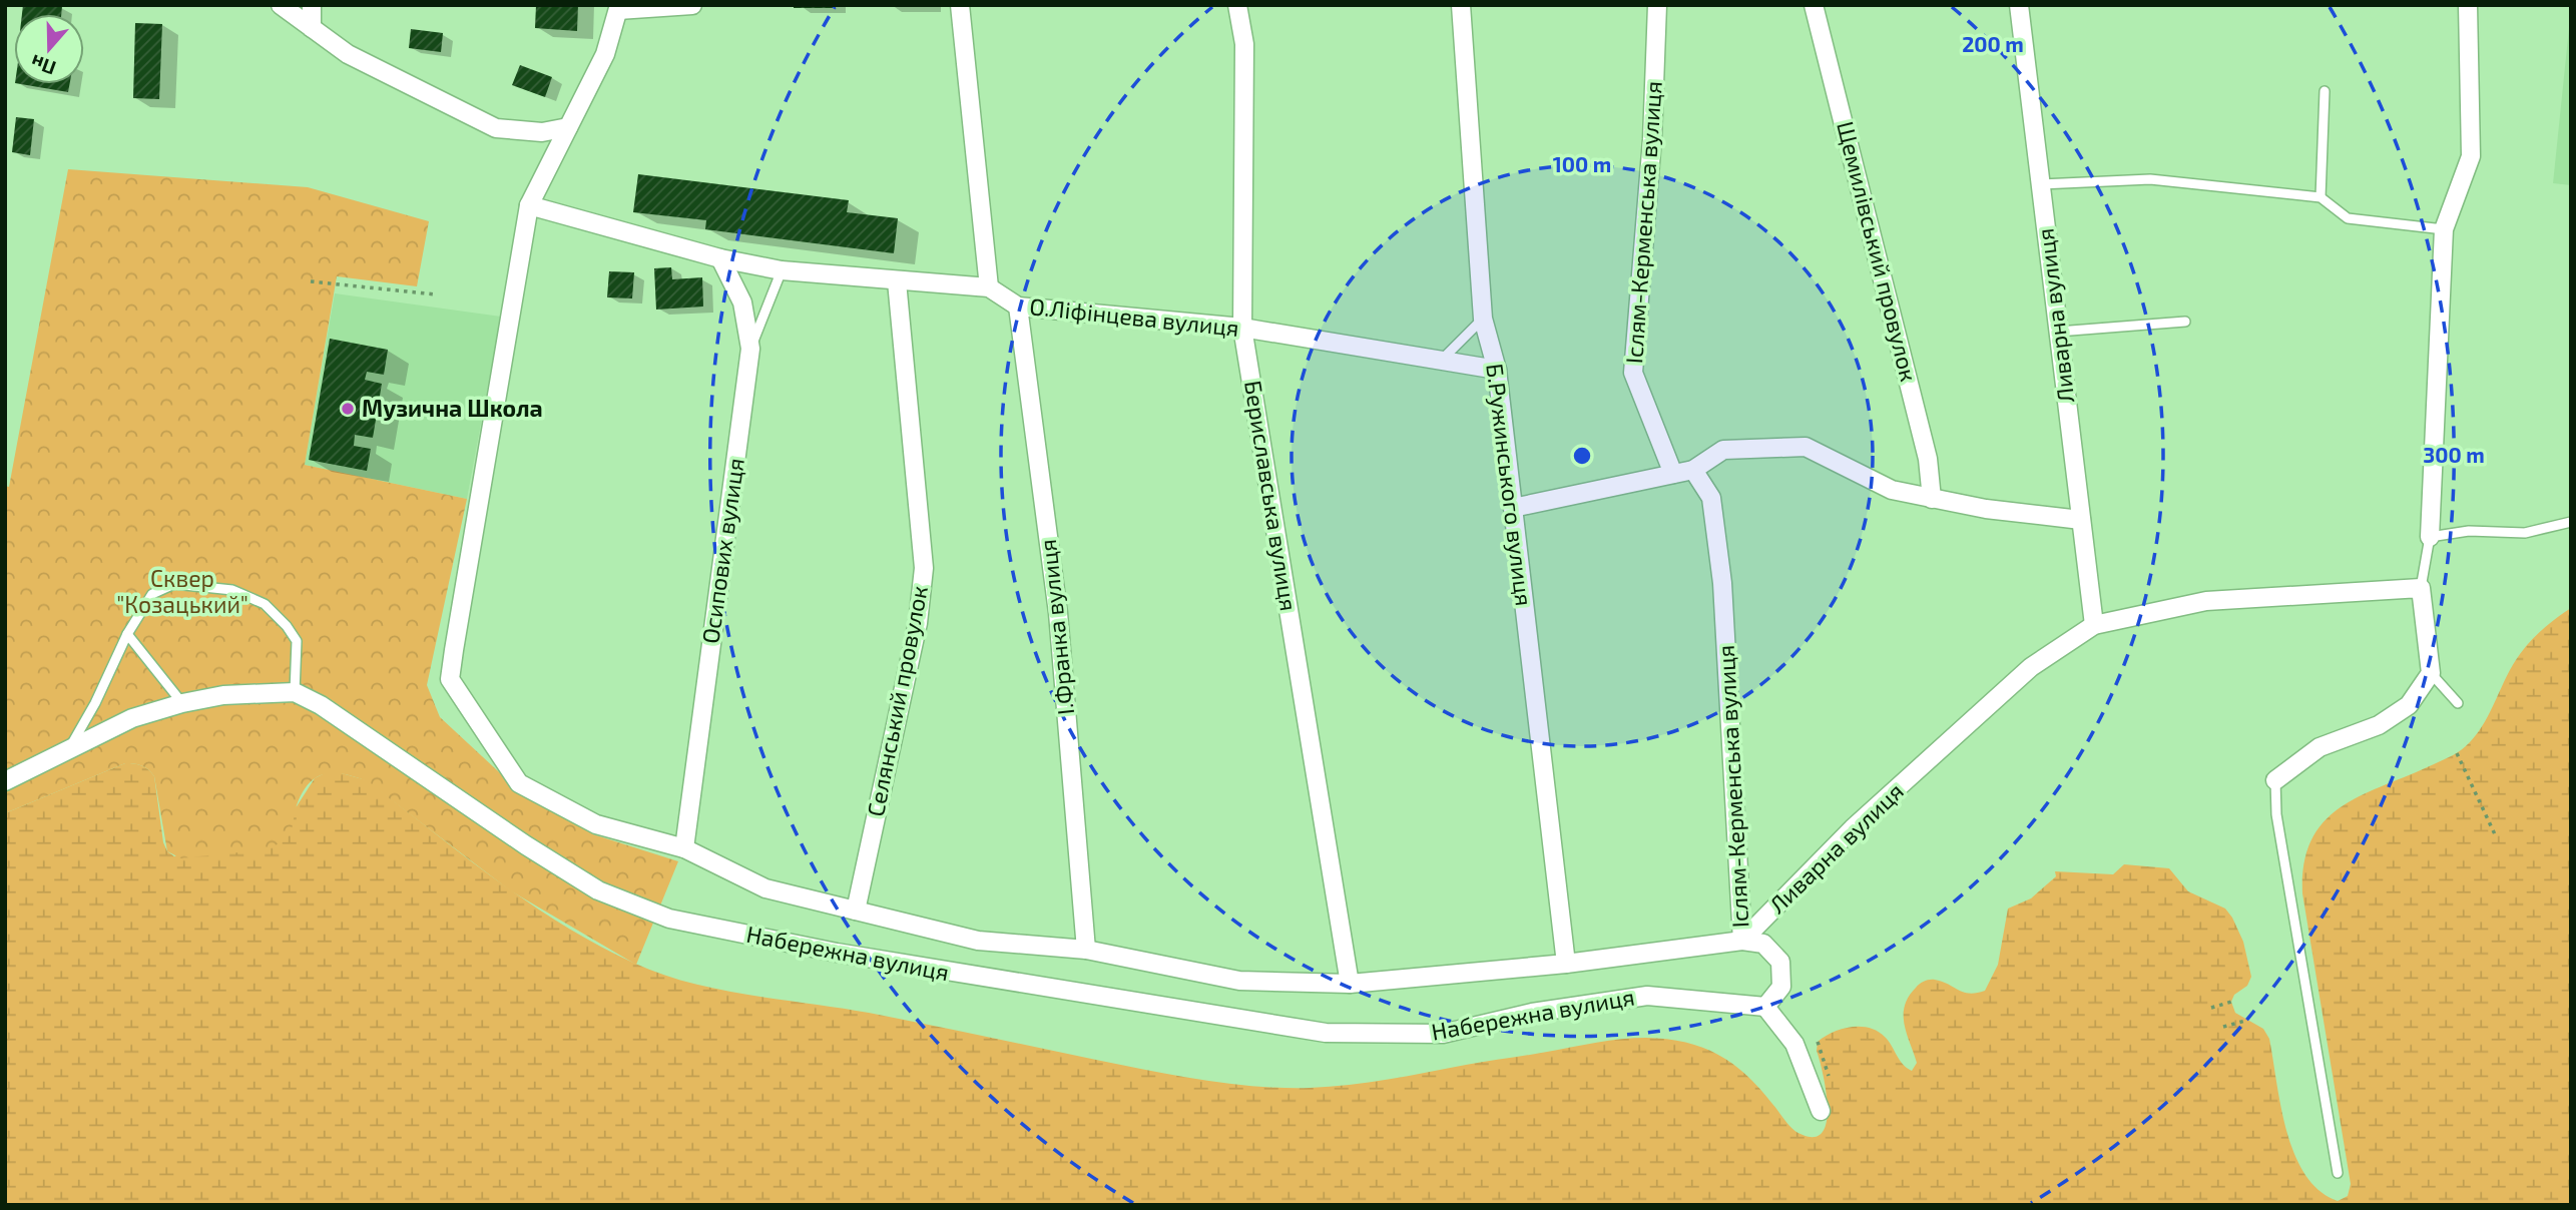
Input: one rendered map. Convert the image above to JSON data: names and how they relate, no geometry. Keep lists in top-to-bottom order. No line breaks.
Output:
{"streets":{"street":["Іслям-Керменська вулиця","Щемилівський провулок","Ливарна вулиця","О.Ліфінцева вулиця","Б.Ружинського вулиця","Бериславська вулиця","Осипових вулиця","І.Франка вулиця","Селянський провулок","Набережна вулиця"]},"crossings":[["Іслям-Керменська вулиця","Ливарна вулиця"],["О.Ліфінцева вулиця","Б.Ружинського вулиця"],["О.Ліфінцева вулиця","Бериславська вулиця"],["О.Ліфінцева вулиця","І.Франка вулиця"]],"parks":["Сквер \"Козацький\""],"places":["Музична Школа"],"north":"bottom","rings":["200 m","100 m","300 m"]}
